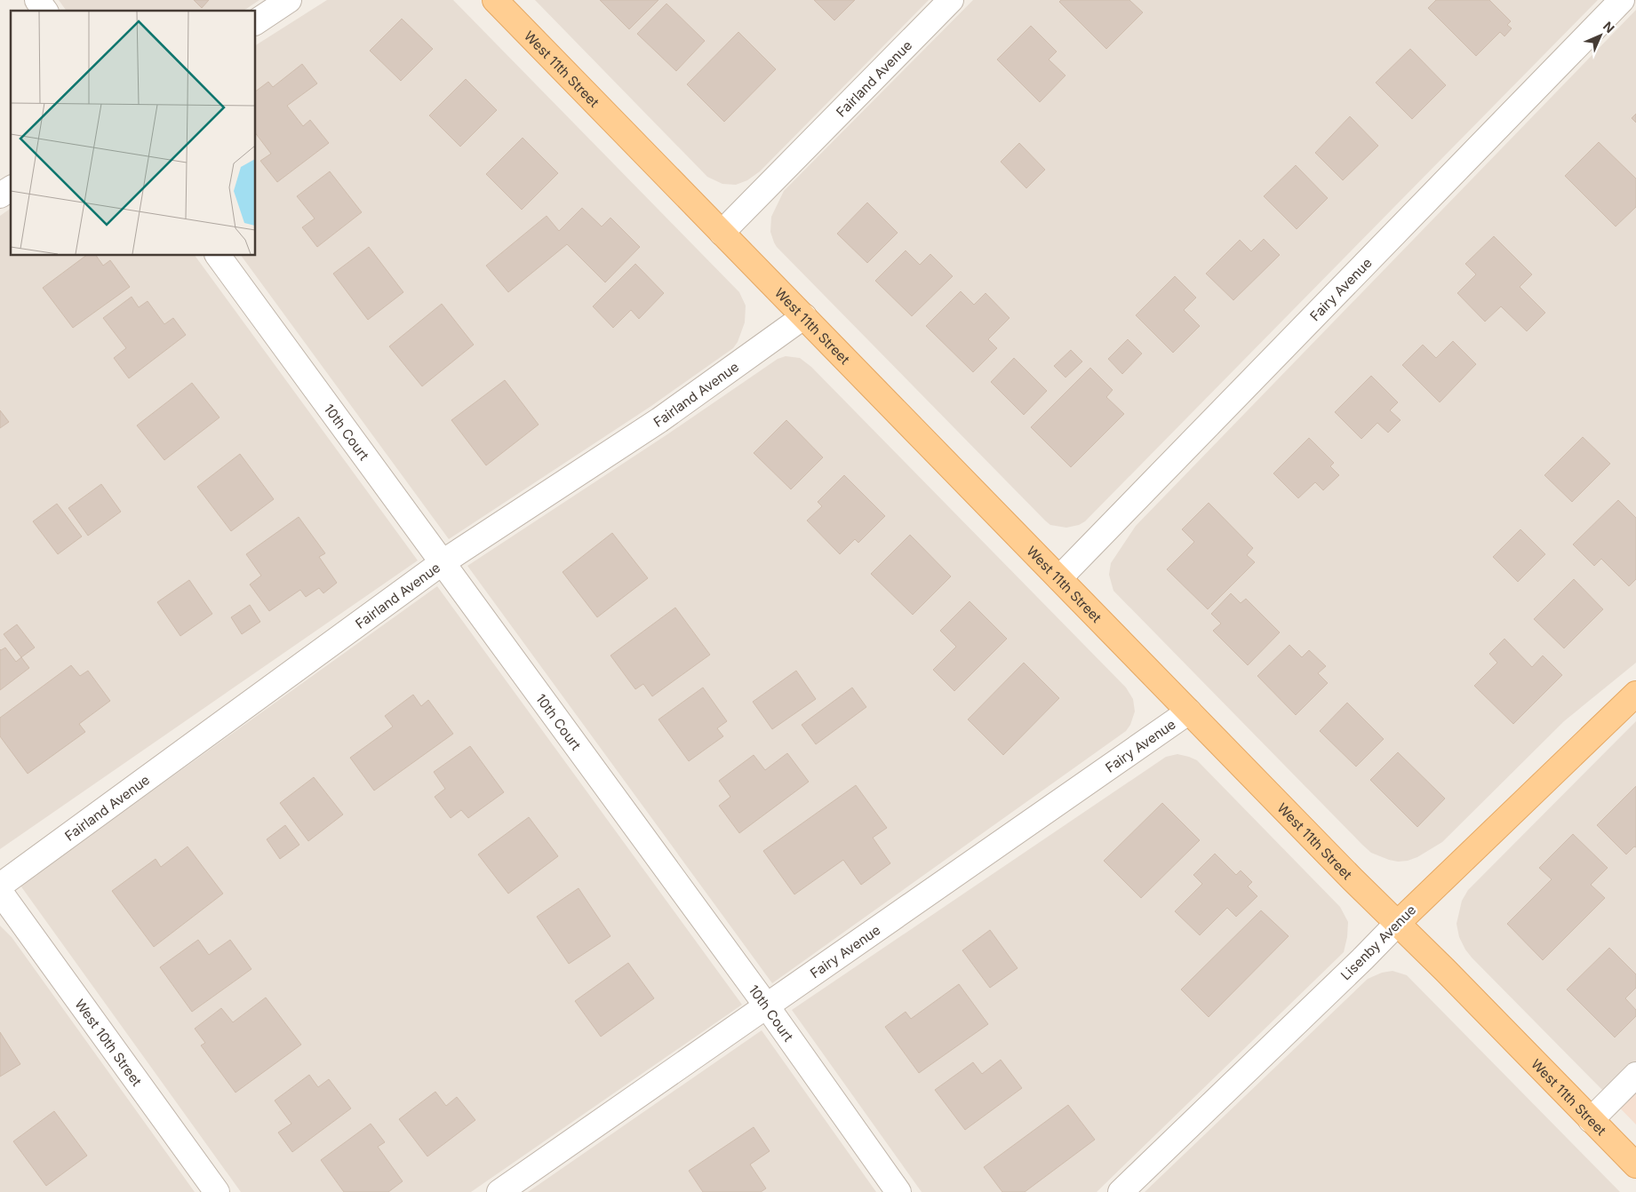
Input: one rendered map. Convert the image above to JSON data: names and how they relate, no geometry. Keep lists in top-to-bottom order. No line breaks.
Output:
{"streets":{"main road":["West 11th Street","Lisenby Avenue"],"street":["Fairland Avenue","Fairy Avenue","10th Court","West 10th Street"]},"crossings":[["West 11th Street","Fairland Avenue"],["West 11th Street","Fairy Avenue"],["West 11th Street","Lisenby Avenue"],["Fairland Avenue","10th Court"],["Fairy Avenue","10th Court"]],"north":"top right"}
